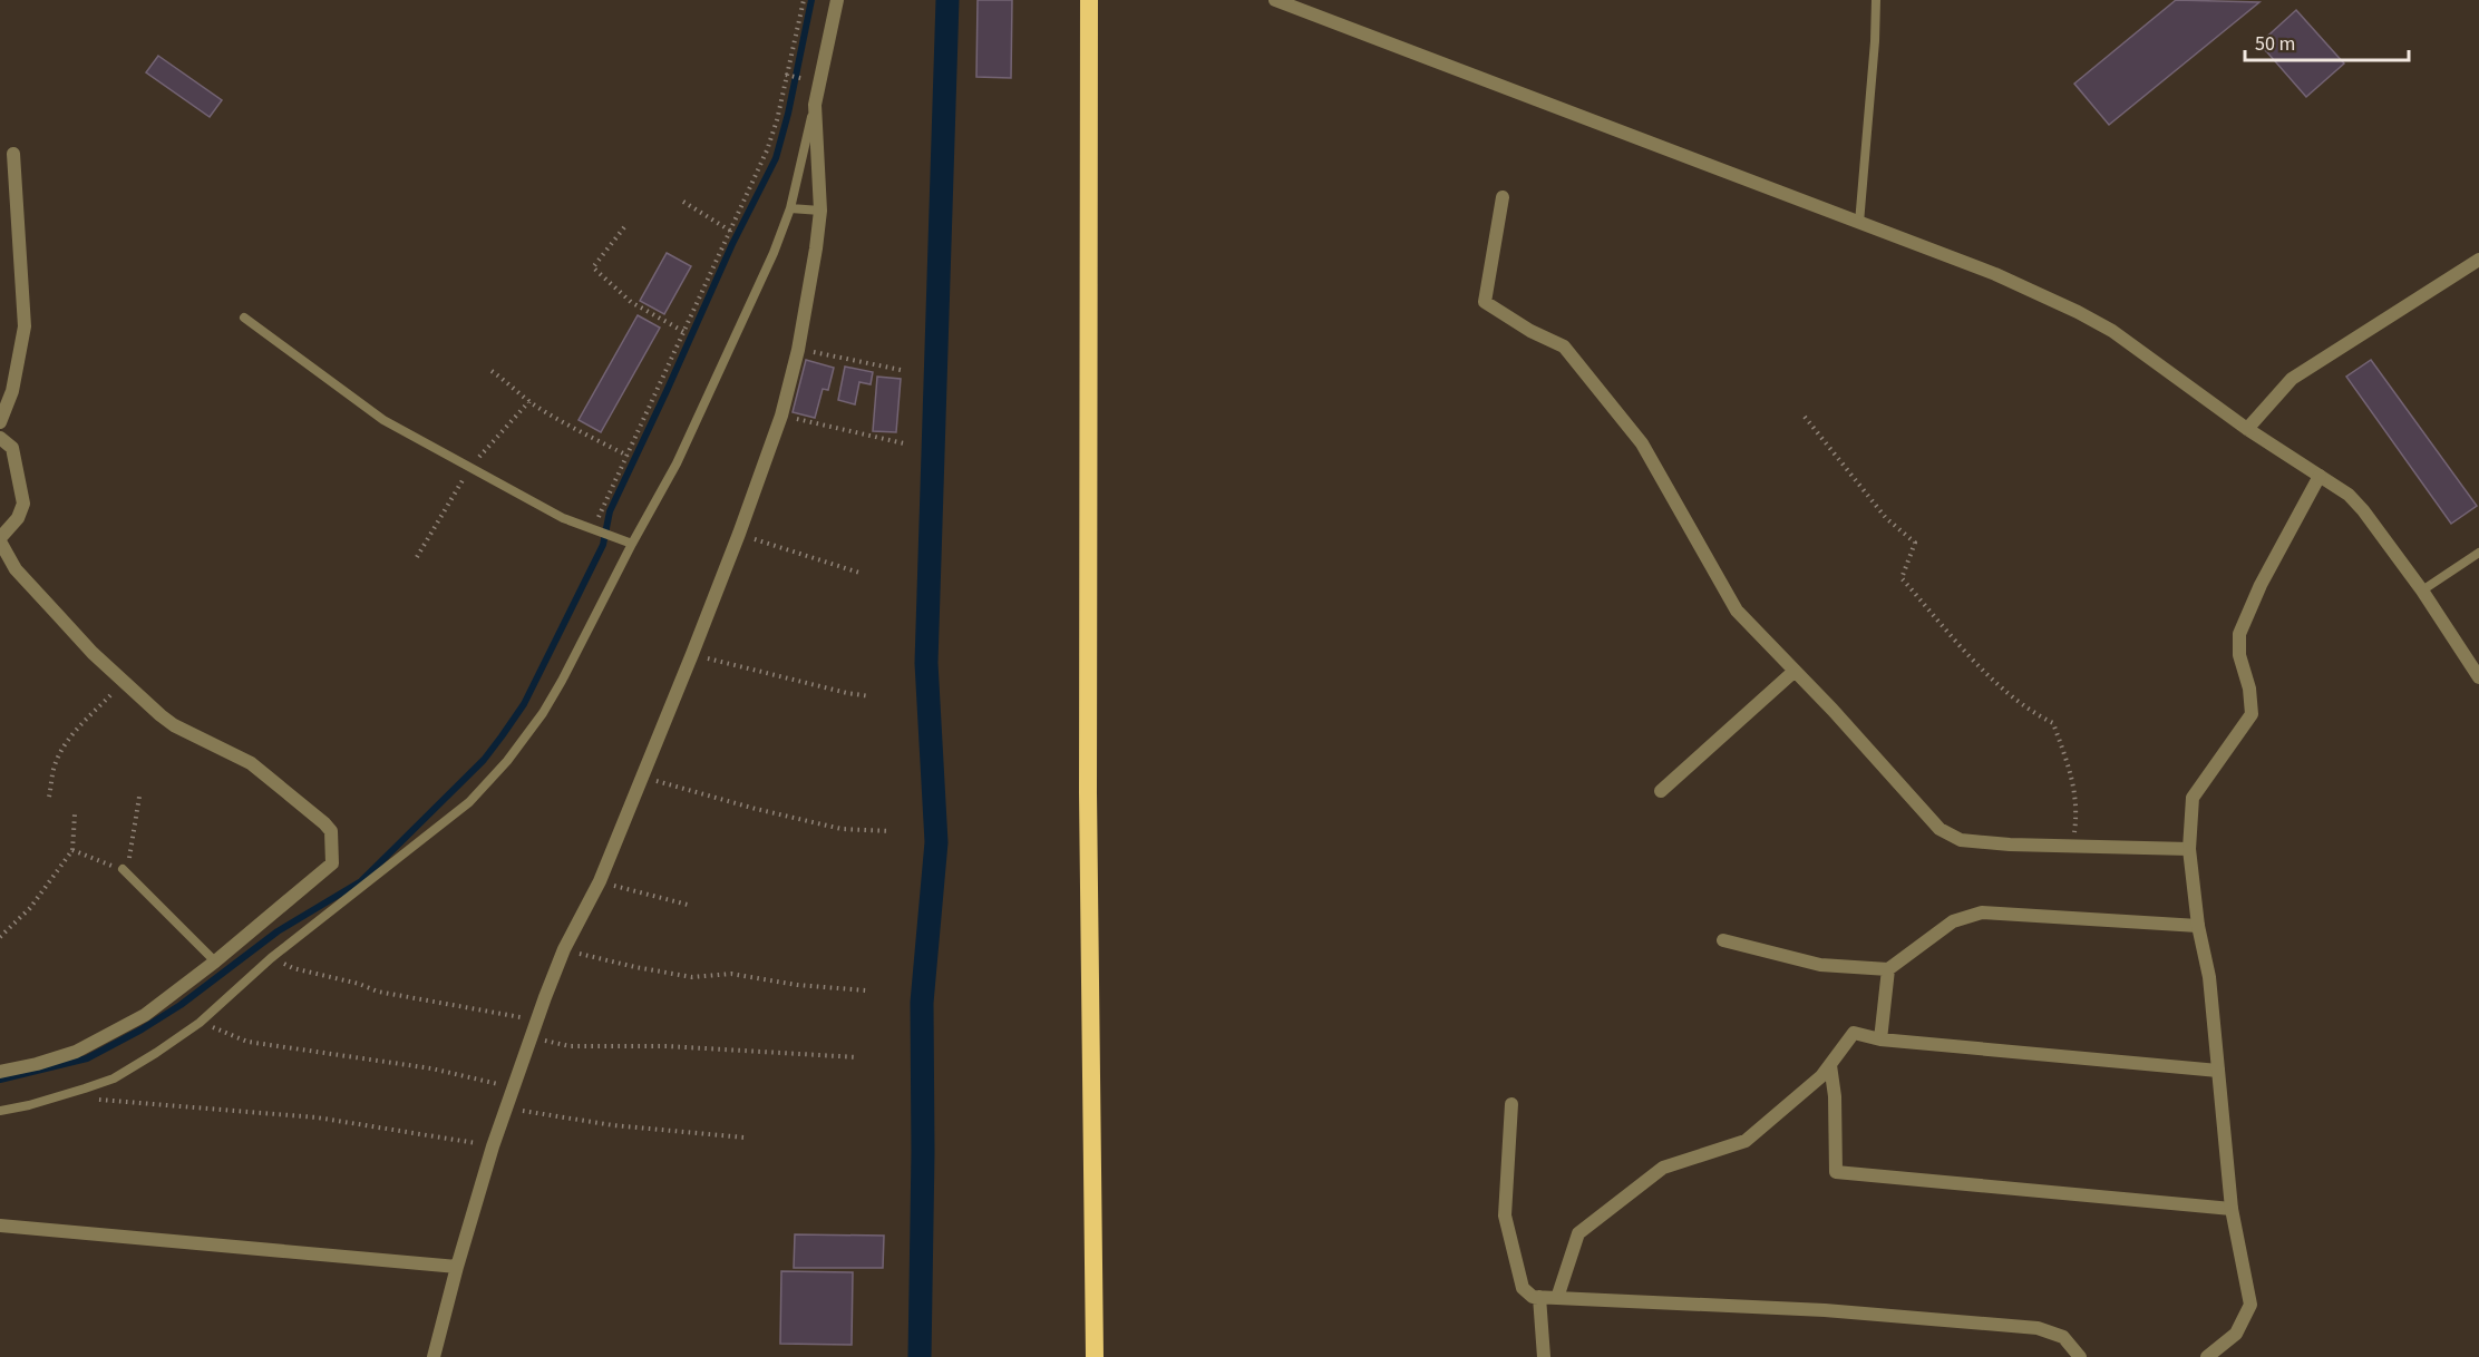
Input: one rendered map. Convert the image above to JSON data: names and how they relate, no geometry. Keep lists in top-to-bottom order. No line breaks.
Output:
{"scale_bar":"50 m"}
